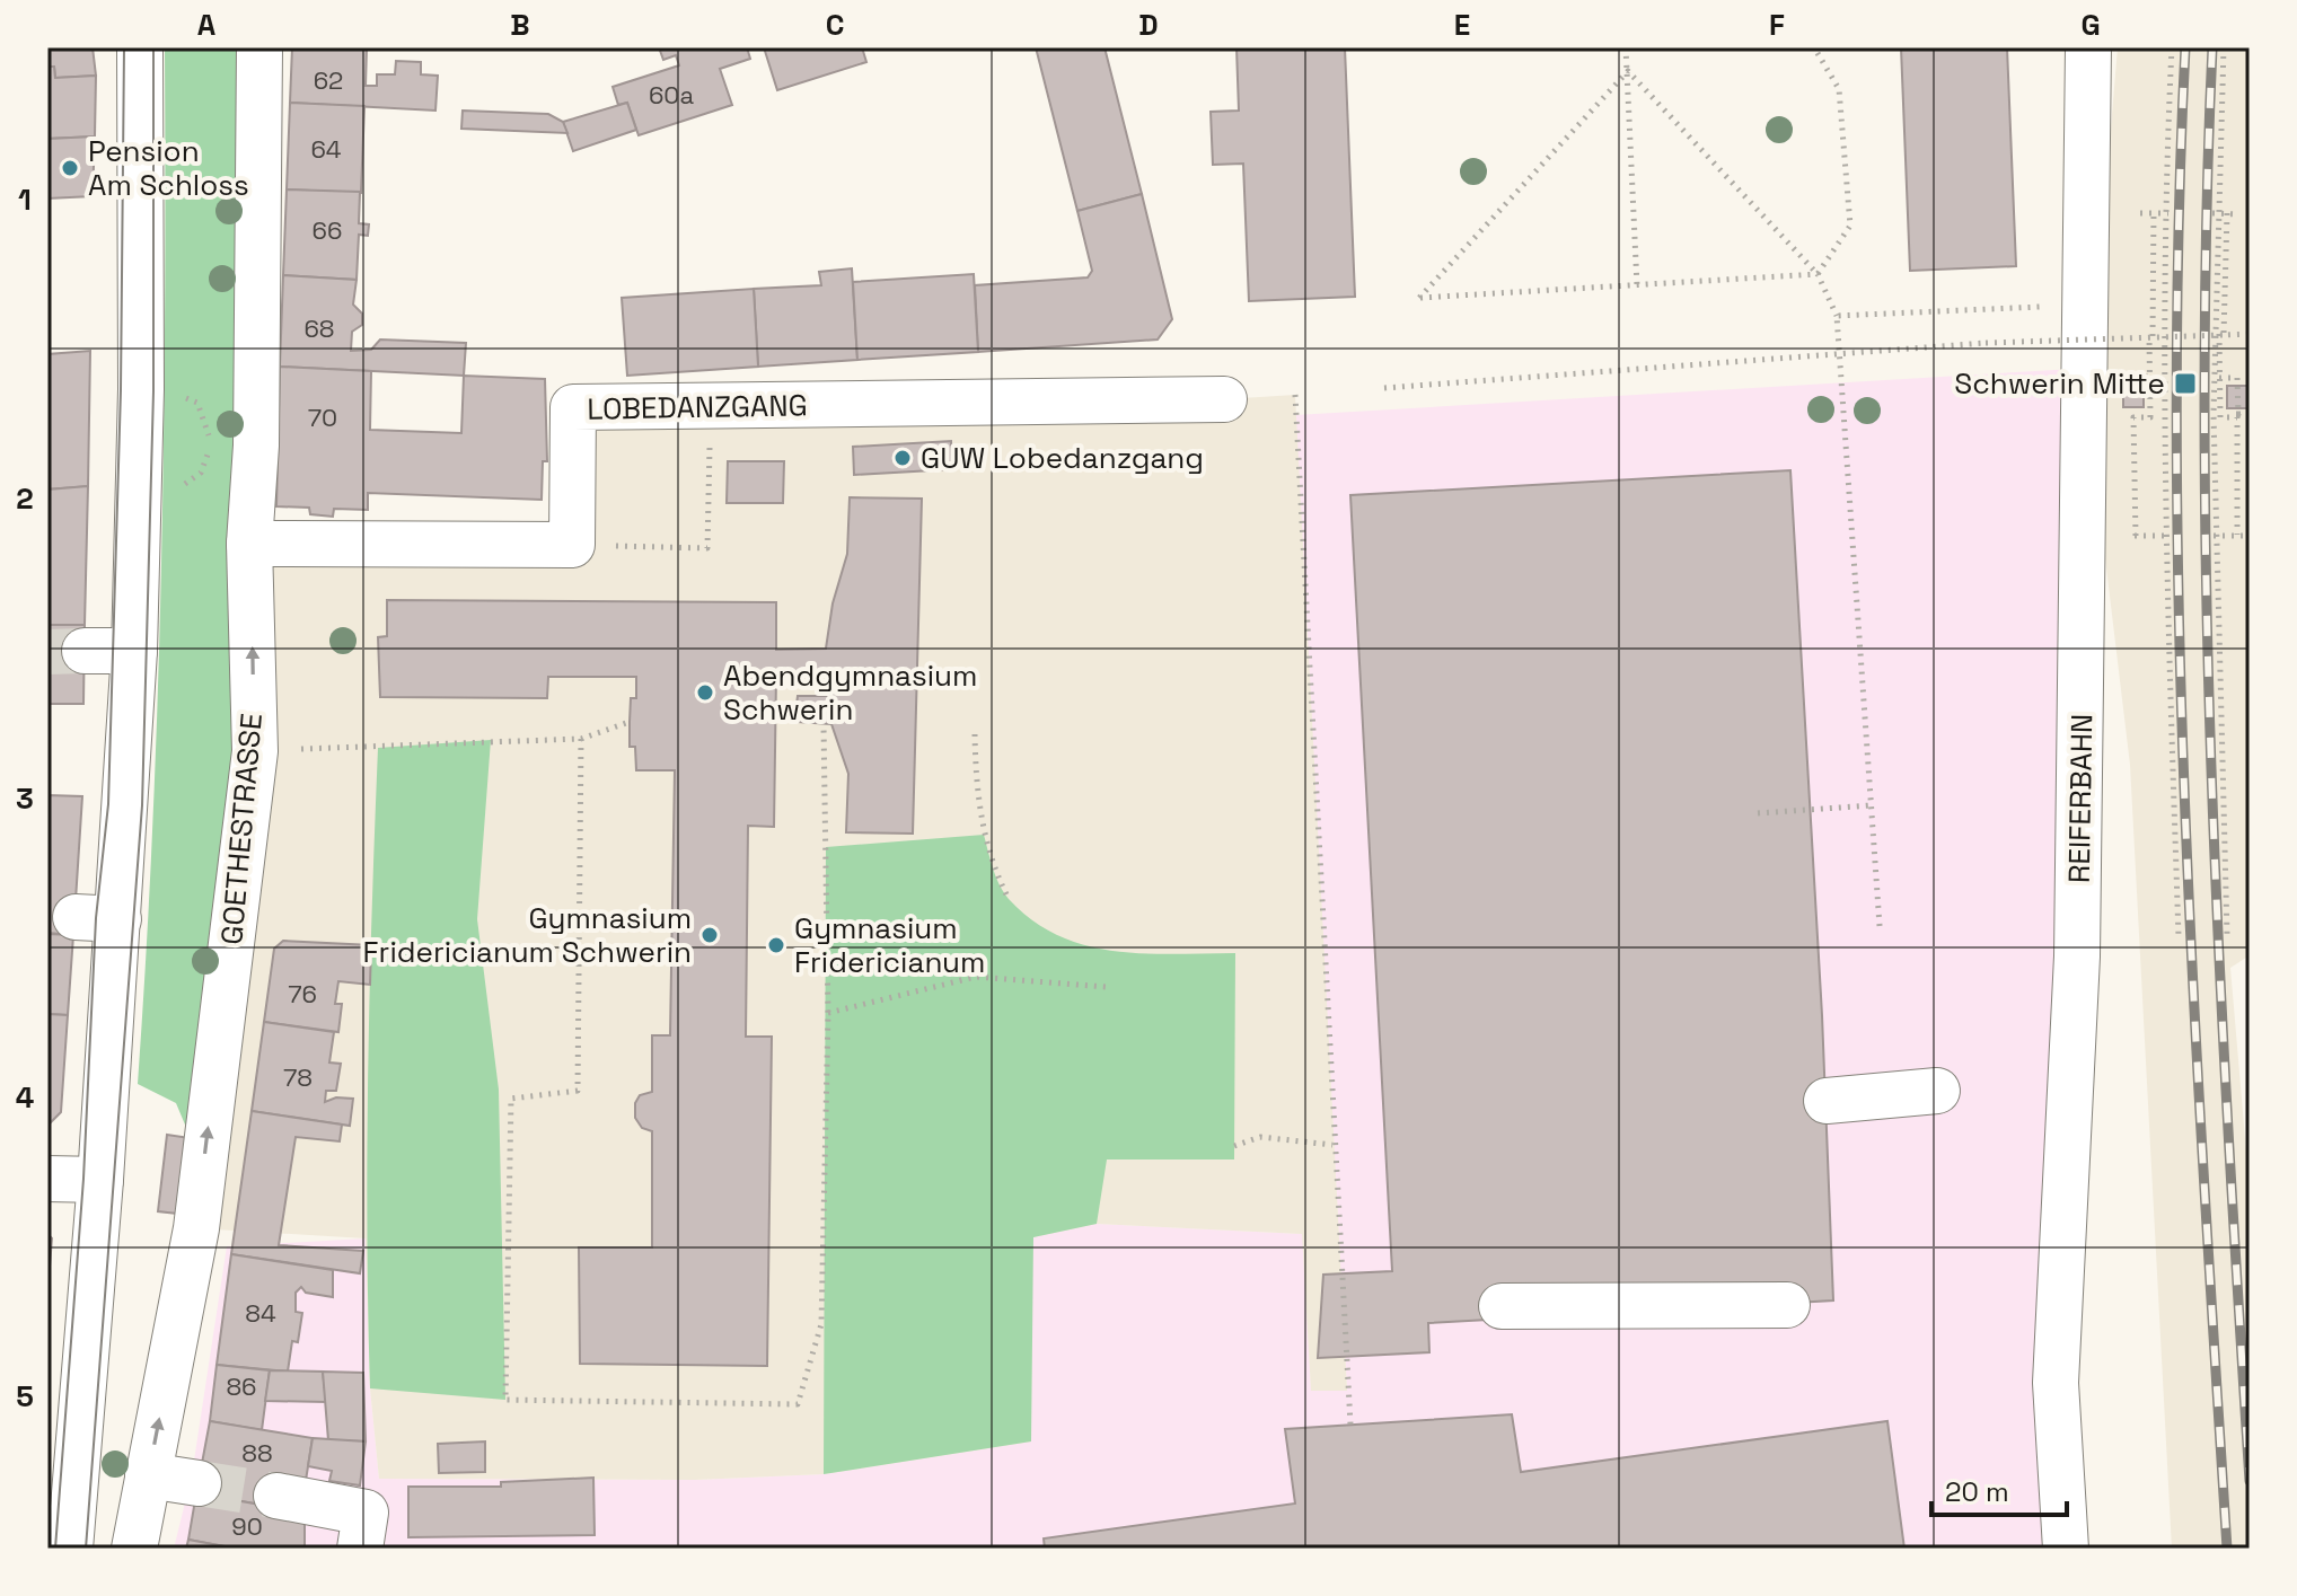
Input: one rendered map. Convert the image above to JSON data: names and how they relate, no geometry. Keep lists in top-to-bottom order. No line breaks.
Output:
{"streets":{"street":["LOBEDANZGANG","REIFERBAHN","GOETHESTRASSE"]},"places":{"other":["Pension Am Schloss","GUW Lobedanzgang","Abendgymnasium Schwerin","Gymnasium Fridericianum Schwerin","Gymnasium Fridericianum"],"transit":["Schwerin Mitte"]},"house_numbers":["62","60a","64","66","68","70","76","78","84","86","88","90"],"scale_bar":"20 m","grid":{"columns":["A","B","C","D","E","F","G"],"rows":["1","2","3","4","5"]}}
